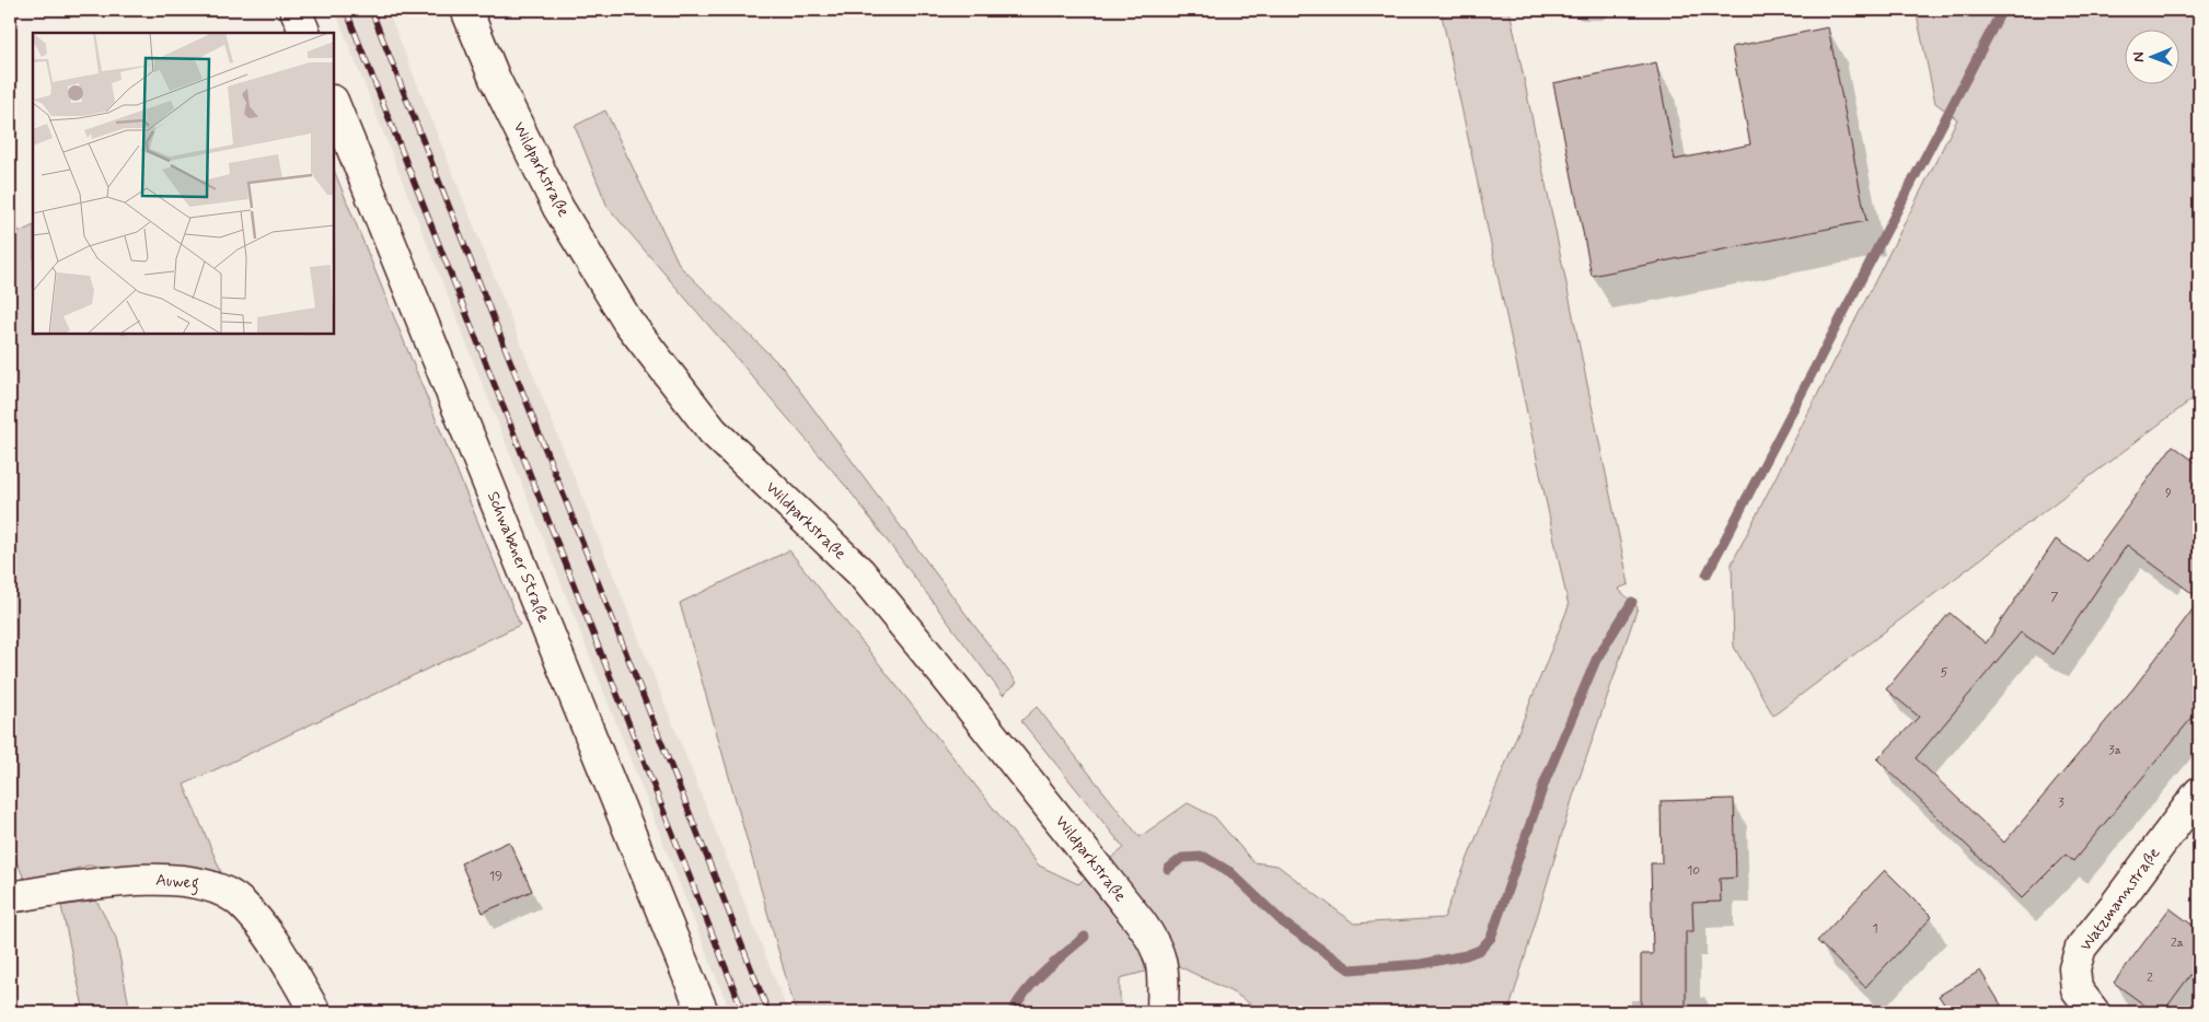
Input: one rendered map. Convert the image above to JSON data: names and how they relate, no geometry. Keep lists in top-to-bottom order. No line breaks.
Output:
{"streets":{"street":["Wildparkstraße","Schwabener Straße","Auweg","Watzmannstraße"]},"house_numbers":["9","7","5","3a","3","10","19","1","2a","2"],"north":"left"}
